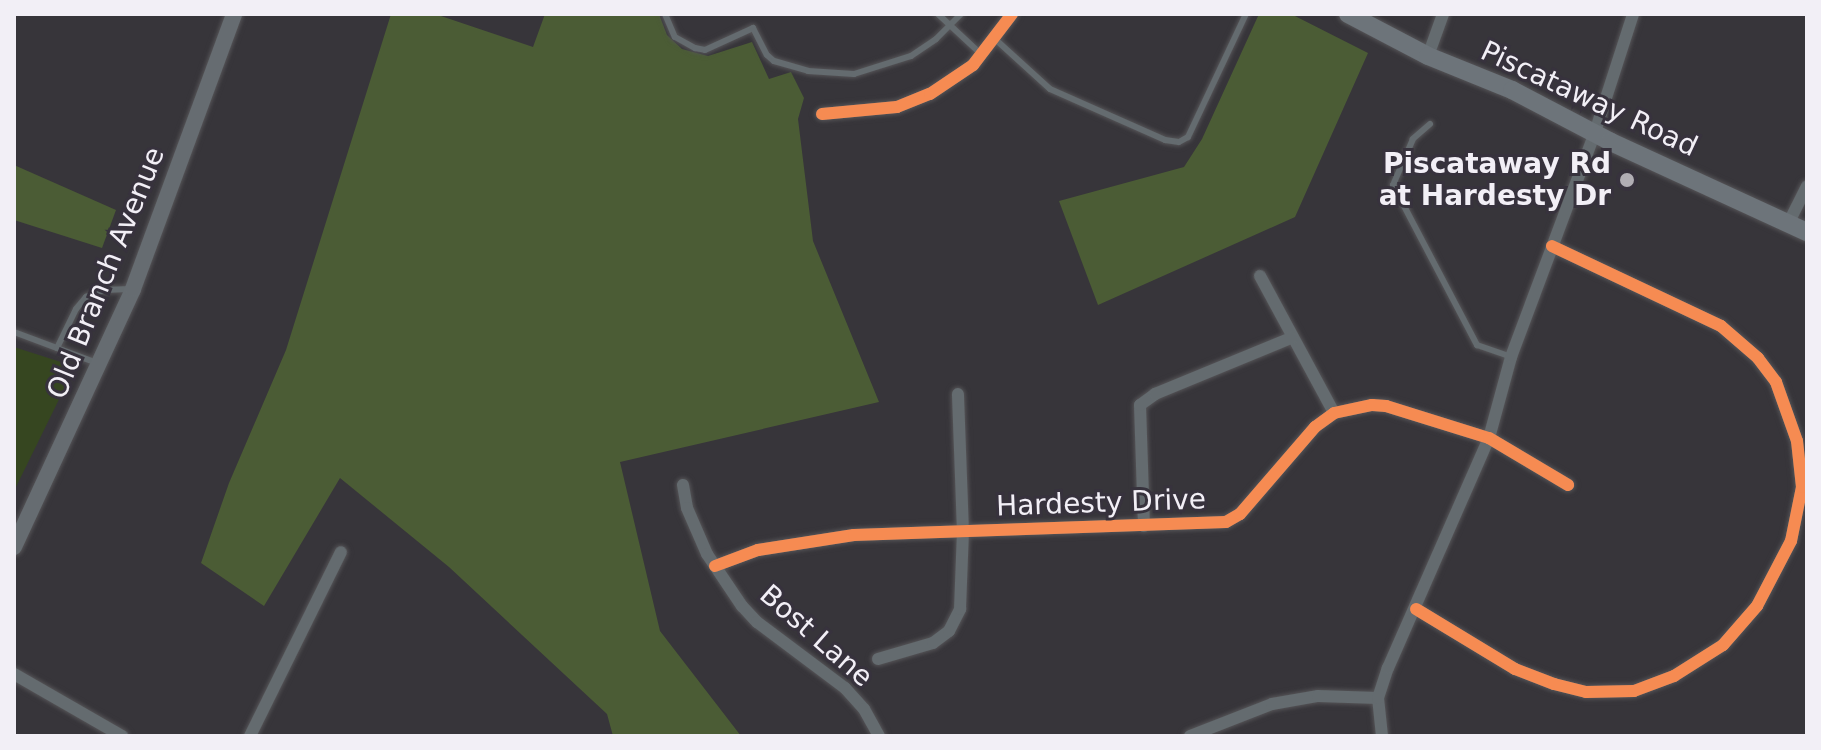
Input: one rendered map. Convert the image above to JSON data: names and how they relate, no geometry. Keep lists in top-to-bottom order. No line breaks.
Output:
{"streets":{"main road":["Piscataway Road","Old Branch Avenue"],"street":["Hardesty Drive","Bost Lane"]},"crossings":[["Hardesty Drive","Bost Lane"]],"places":["Piscataway Rd at Hardesty Dr"]}
